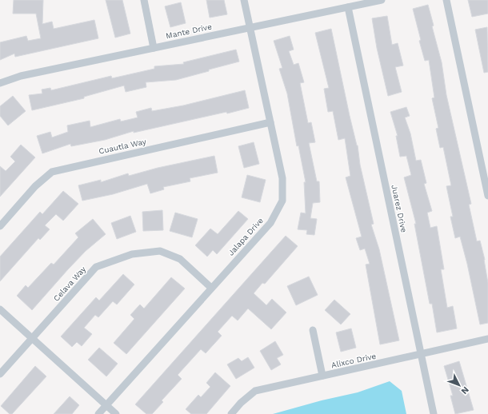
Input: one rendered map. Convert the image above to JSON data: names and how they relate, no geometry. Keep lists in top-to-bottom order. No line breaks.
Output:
{"streets":{"street":["Mante Drive","Cuautla Way","Juarez Drive","Jalapa Drive","Celava Way","Alixco Drive"]},"crossings":[["Mante Drive","Juarez Drive"],["Mante Drive","Jalapa Drive"],["Cuautla Way","Jalapa Drive"],["Juarez Drive","Alixco Drive"],["Jalapa Drive","Celava Way"]],"north":"bottom right"}
